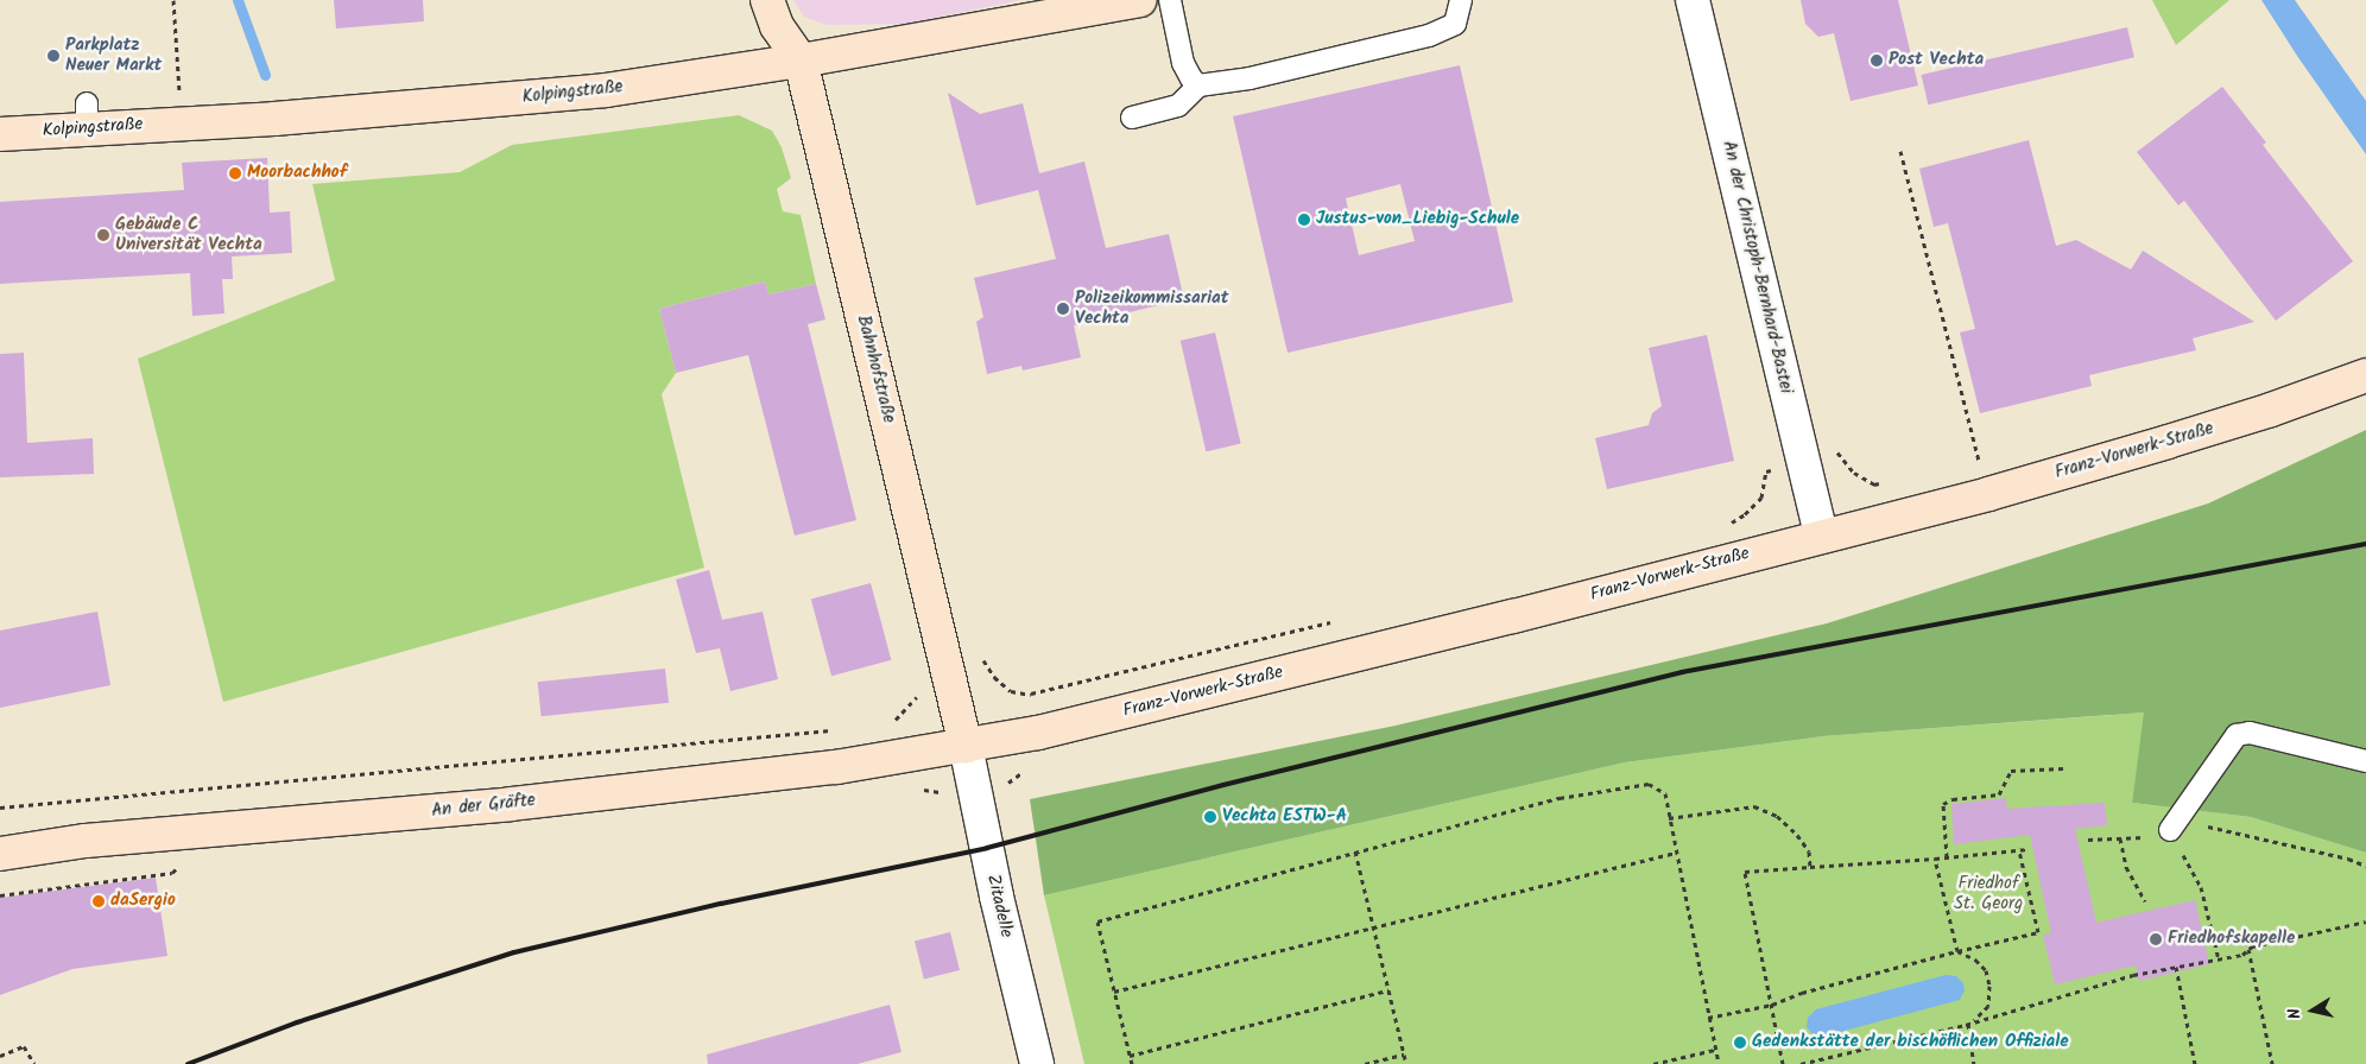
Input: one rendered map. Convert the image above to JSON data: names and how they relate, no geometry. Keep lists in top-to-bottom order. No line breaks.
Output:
{"streets":{"main road":["Kolpingstraße","Bahnhofstraße","Franz-Vorwerk-Straße","An der Gräfte"],"street":["An der Christoph-Bernhard-Bastei","Zitadelle"]},"crossings":[["Kolpingstraße","Bahnhofstraße"],["An der Christoph-Bernhard-Bastei","Franz-Vorwerk-Straße"],["Bahnhofstraße","Franz-Vorwerk-Straße"],["Bahnhofstraße","An der Gräfte"],["Bahnhofstraße","Zitadelle"],["Franz-Vorwerk-Straße","An der Gräfte"],["Franz-Vorwerk-Straße","Zitadelle"],["An der Gräfte","Zitadelle"]],"parks":["Friedhof St. Georg"],"places":["Parkplatz Neuer Markt","Post Vechta","Moorbachhof","Justus-von_Liebig-Schule","Gebäude C Universität Vechta","Polizeikommissariat Vechta","Vechta ESTW-A","daSergio","Friedhofskapelle","Gedenkstätte der bischöflichen Offiziale"],"north":"left"}
